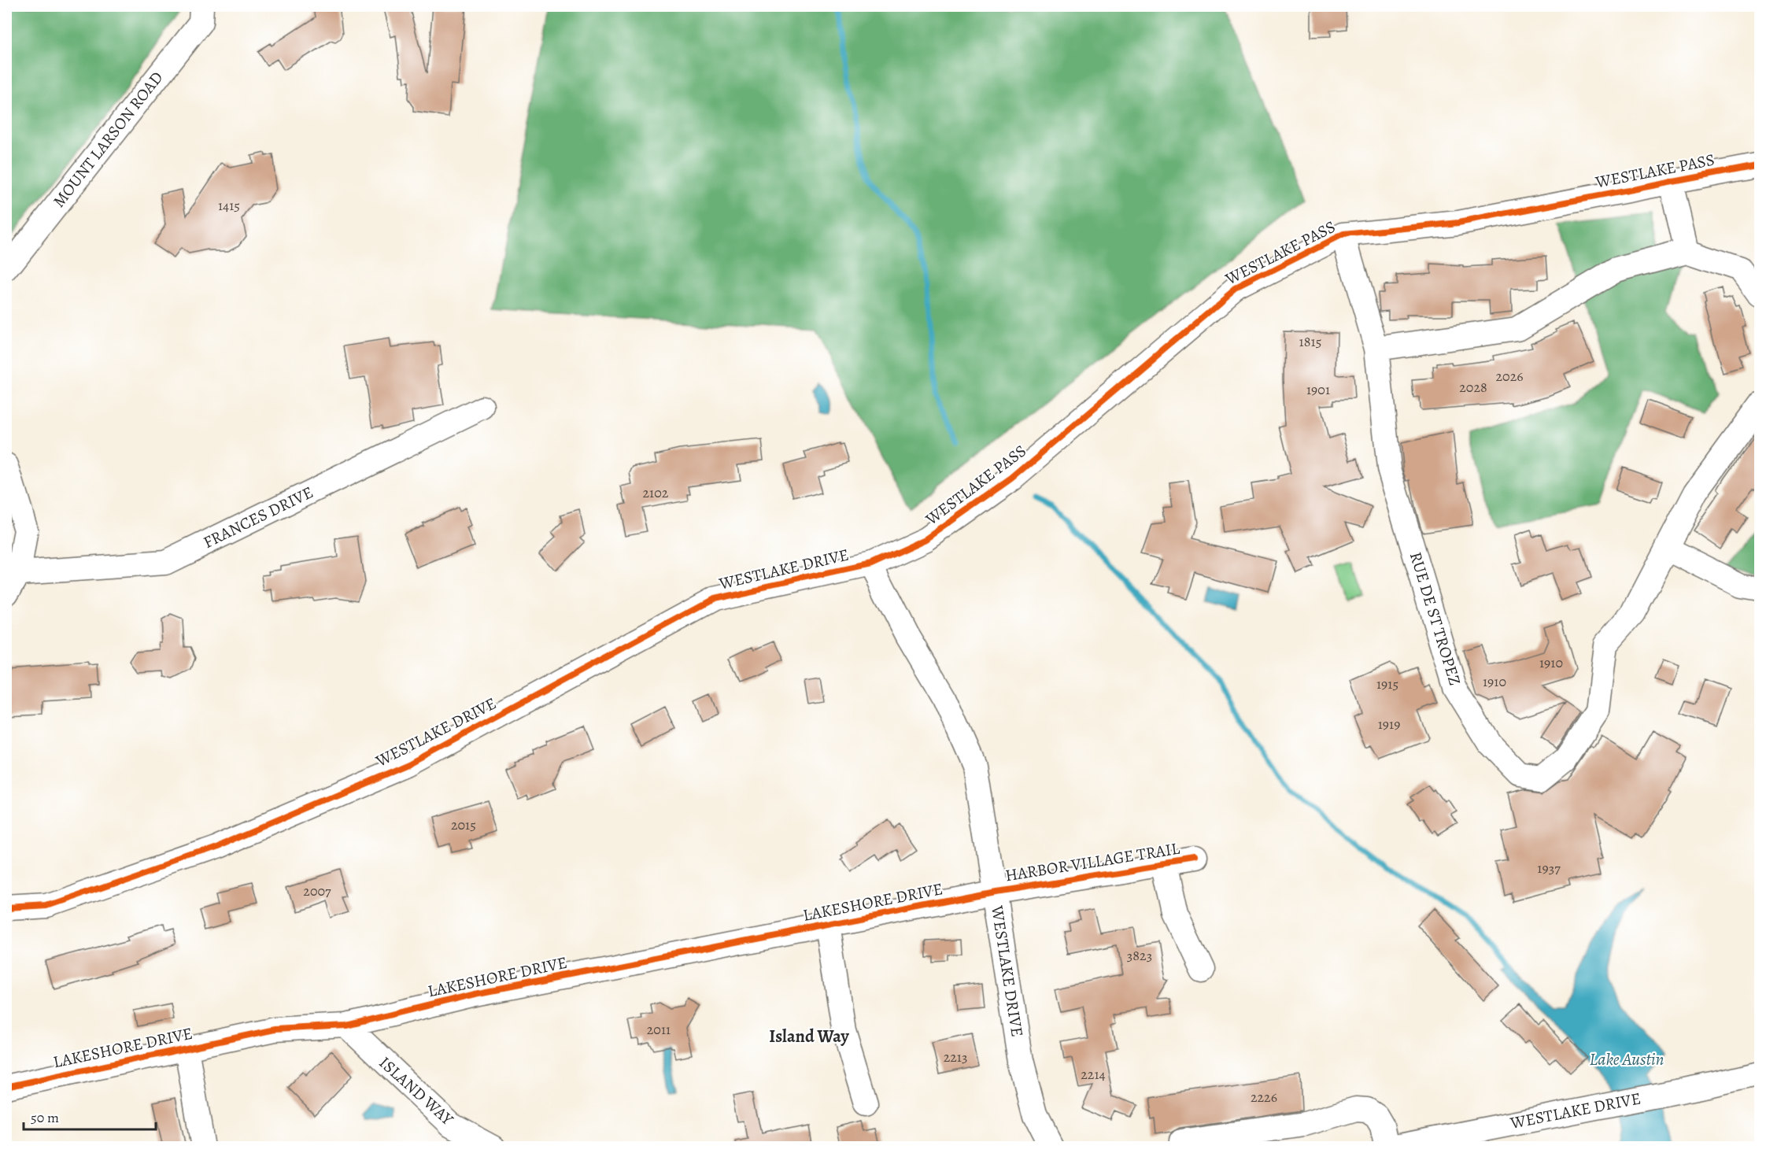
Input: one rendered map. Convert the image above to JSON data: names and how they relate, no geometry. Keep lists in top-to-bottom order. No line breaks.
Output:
{"streets":{"street":["MOUNT LARSON ROAD","WESTLAKE PASS","FRANCES DRIVE","WESTLAKE DRIVE","RUE DE ST TROPEZ","HARBOR VILLAGE TRAIL","LAKESHORE DRIVE","ISLAND WAY"]},"crossings":[["WESTLAKE PASS","WESTLAKE DRIVE"],["WESTLAKE PASS","RUE DE ST TROPEZ"],["WESTLAKE DRIVE","HARBOR VILLAGE TRAIL"],["WESTLAKE DRIVE","LAKESHORE DRIVE"],["HARBOR VILLAGE TRAIL","LAKESHORE DRIVE"],["LAKESHORE DRIVE","ISLAND WAY"]],"districts":["Island Way"],"water":["Lake Austin"],"house_numbers":["1415","1815","2026","2028","1901","2102","1910","1910","1915","1919","2015","1937","2007","3823","2011","2213","2214","2226"],"scale_bar":"50 m"}
